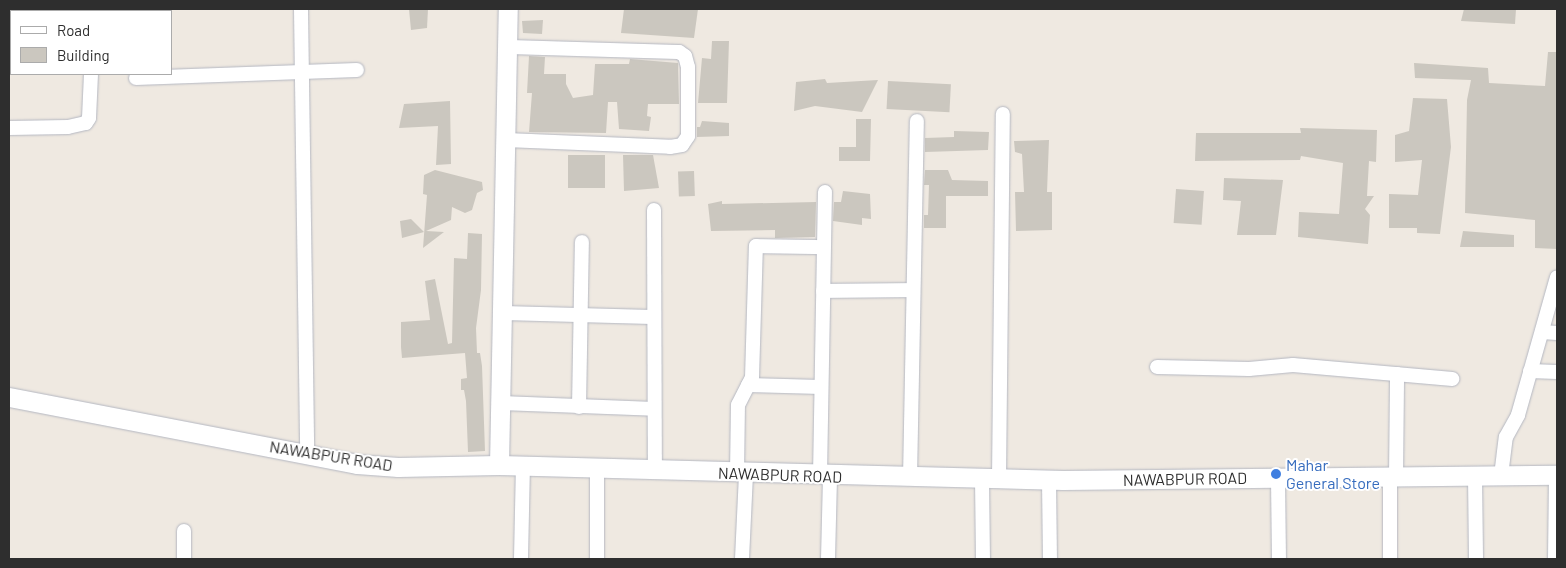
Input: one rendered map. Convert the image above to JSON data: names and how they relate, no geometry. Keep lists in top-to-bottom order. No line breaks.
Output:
{"streets":{"street":["NAWABPUR ROAD"]},"places":["Mahar General Store"],"legend":["Road","Building"]}
